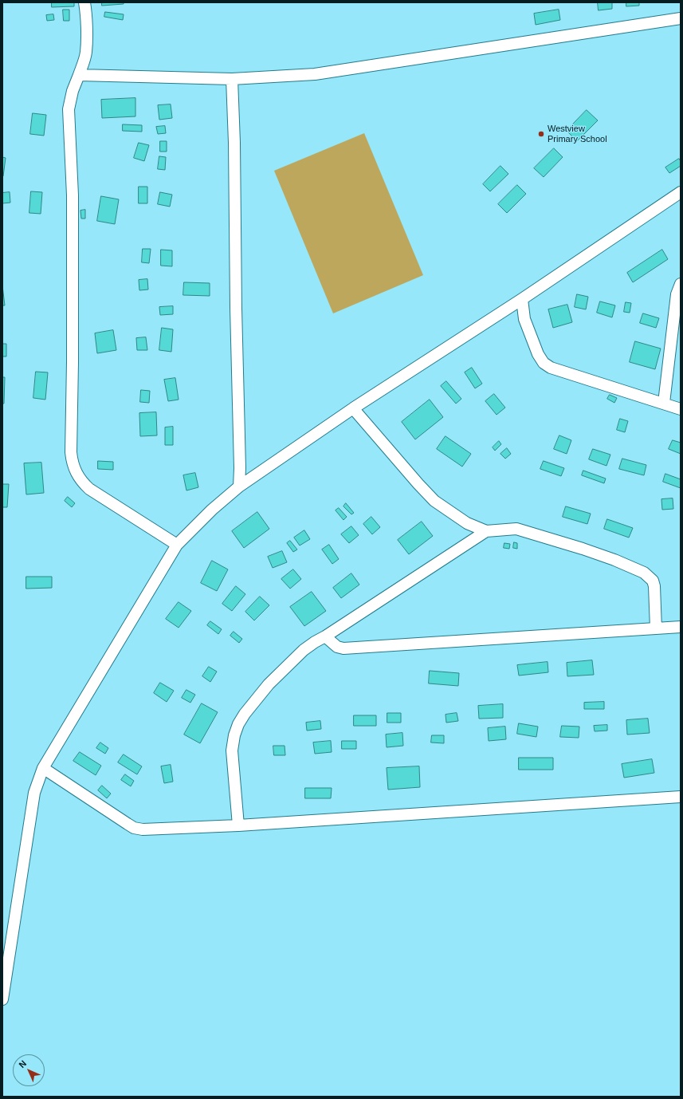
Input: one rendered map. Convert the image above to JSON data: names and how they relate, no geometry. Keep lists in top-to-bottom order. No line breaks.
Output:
{"places":["Westview Primary School"],"north":"top left"}
